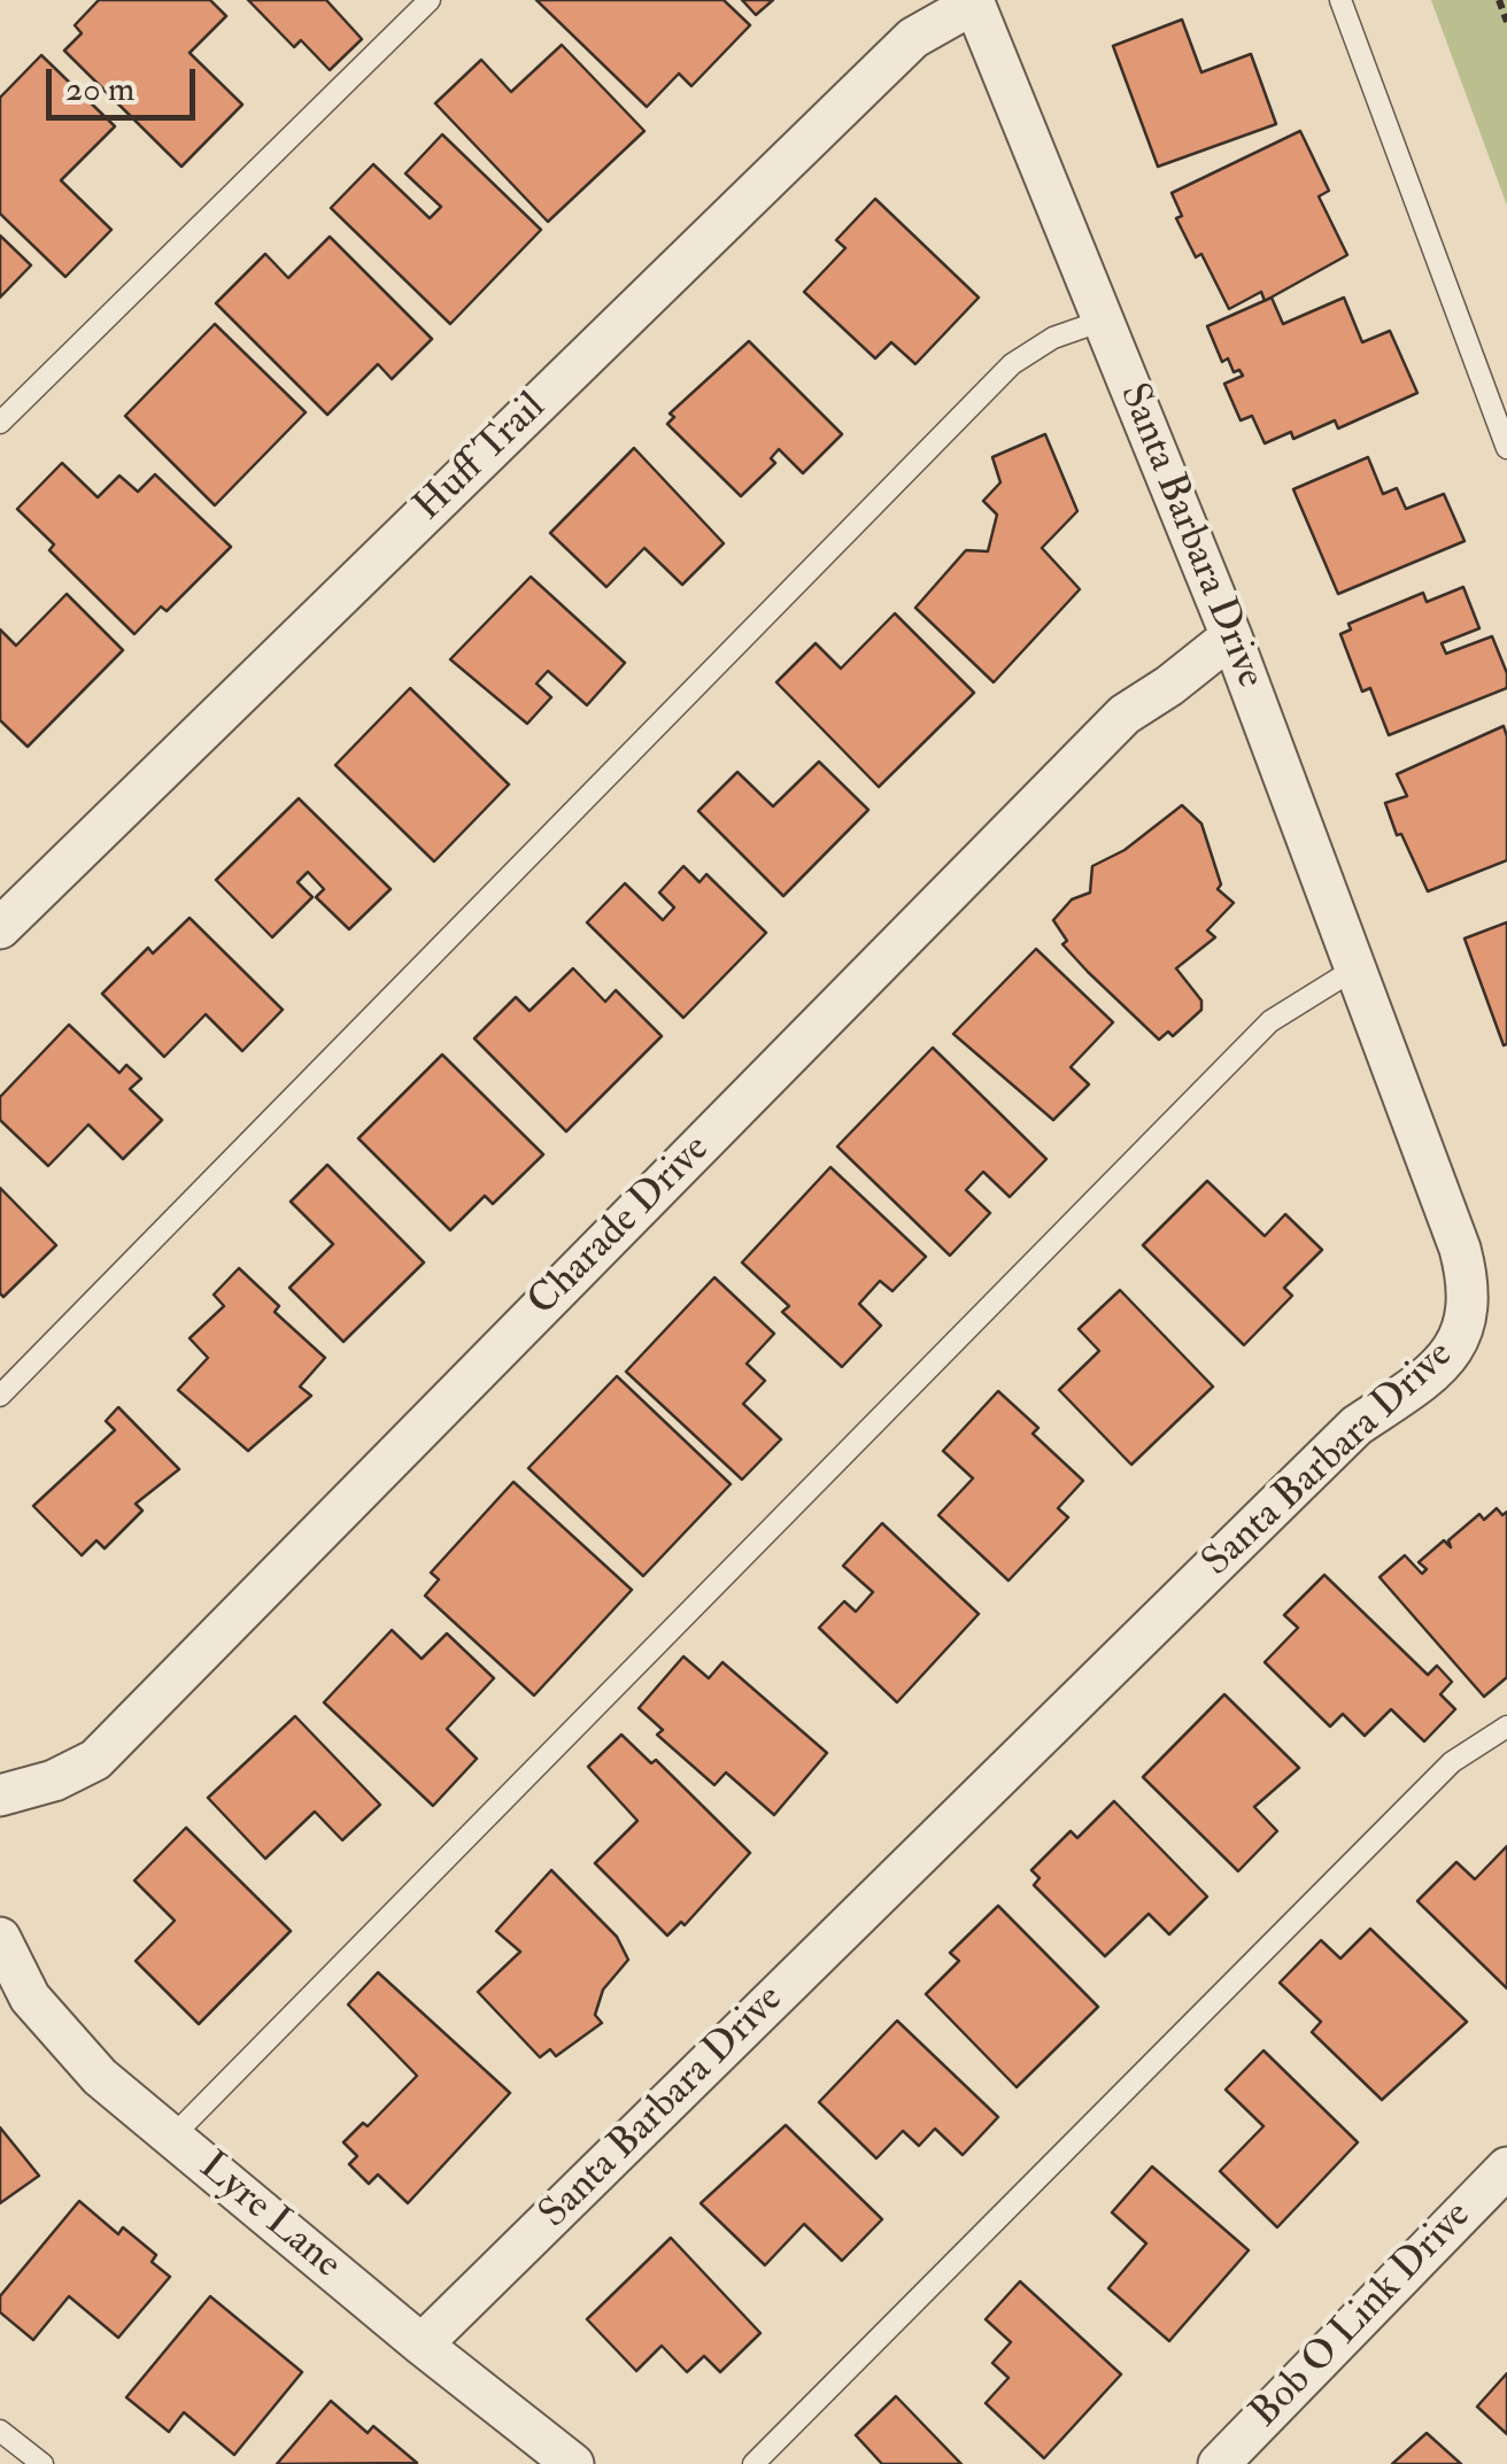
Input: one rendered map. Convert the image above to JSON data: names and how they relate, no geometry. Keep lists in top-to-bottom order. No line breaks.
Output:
{"streets":{"street":["Huff Trail","Santa Barbara Drive","Charade Drive","Lyre Lane","Bob O Link Drive"]},"crossings":[["Huff Trail","Santa Barbara Drive"],["Santa Barbara Drive","Charade Drive"],["Santa Barbara Drive","Lyre Lane"]],"scale_bar":"20 m"}
